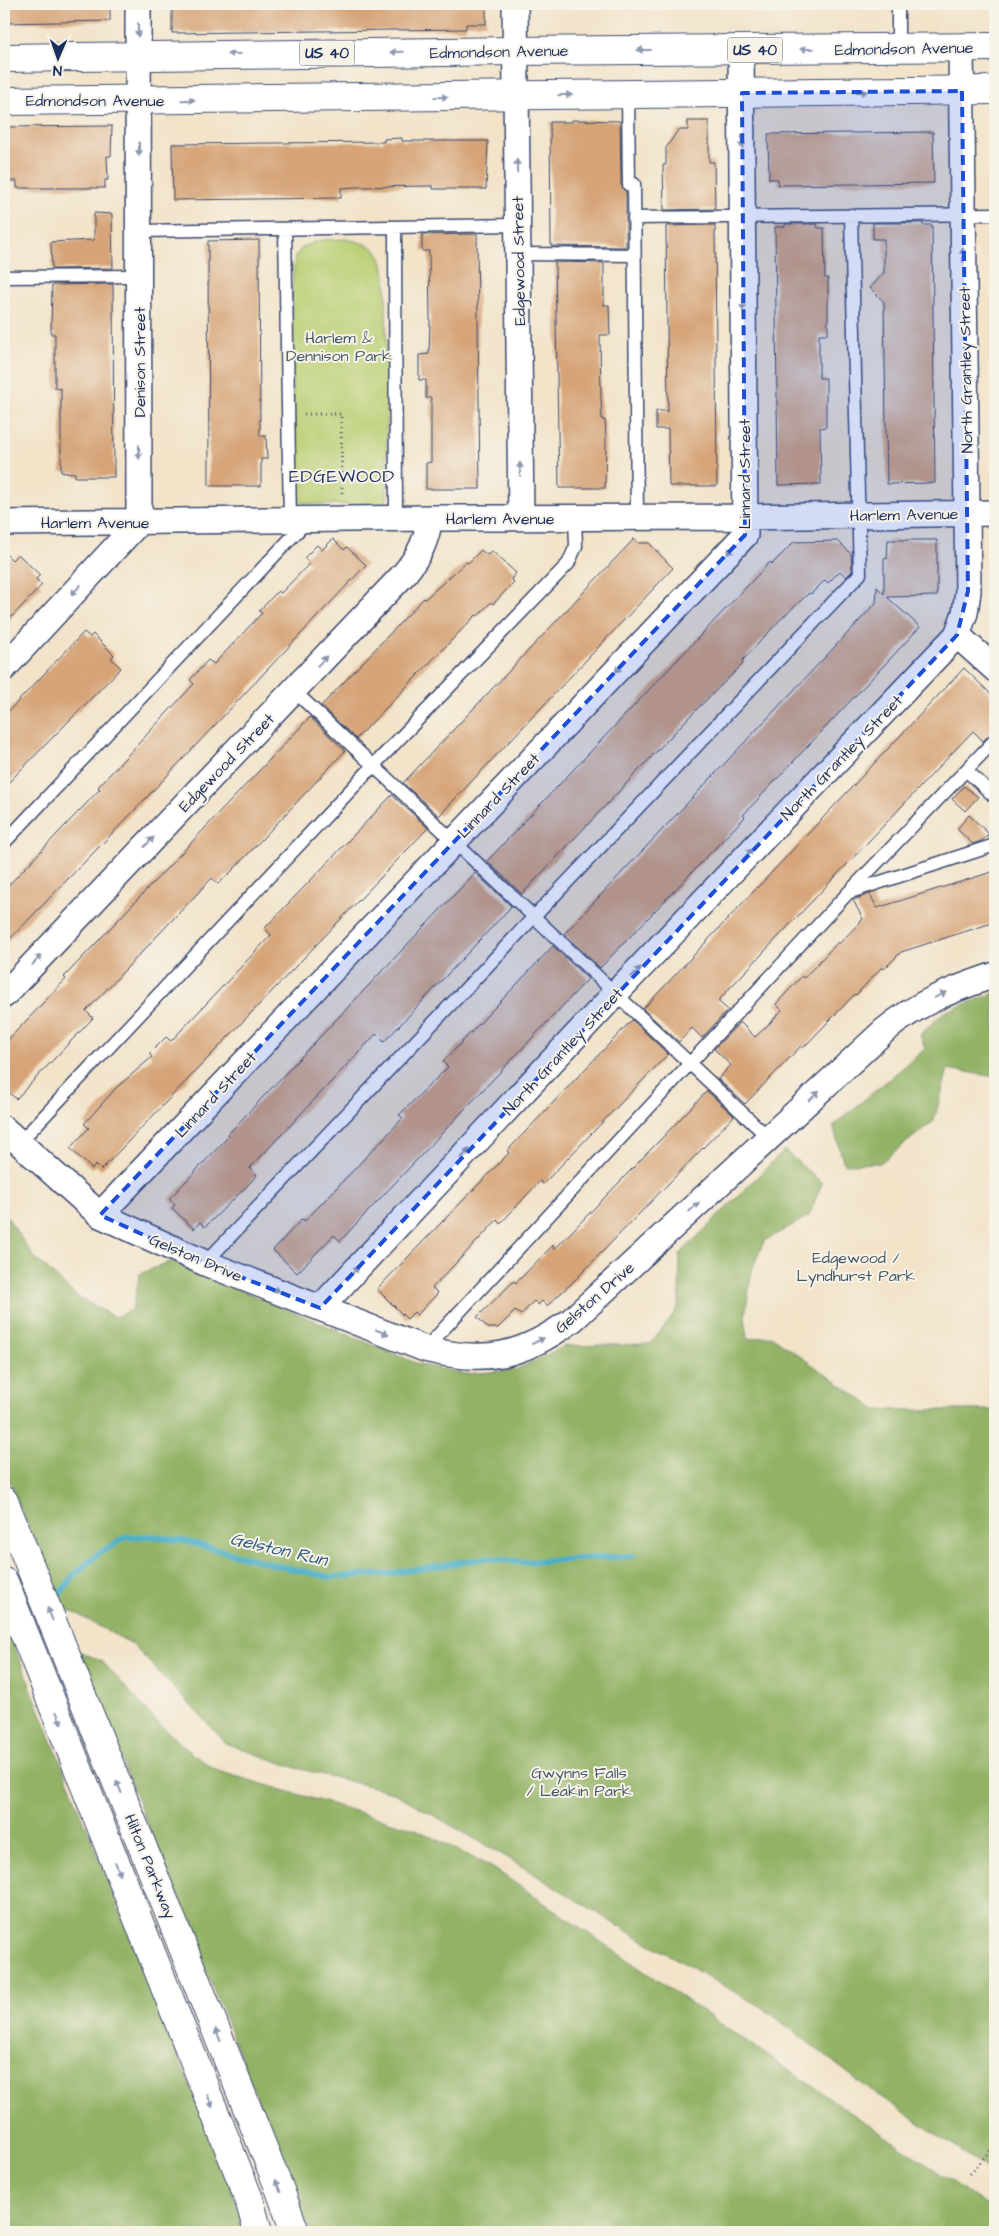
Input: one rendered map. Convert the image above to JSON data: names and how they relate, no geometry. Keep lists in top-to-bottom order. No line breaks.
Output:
{"streets":{"main road":["Edmondson Avenue","US 40","Hilton Parkway"],"street":["Edgewood Street","Denison Street","North Grantley Street","Linnard Street","Harlem Avenue","Gelston Drive"]},"crossings":[["Edmondson Avenue","Edgewood Street"],["Edmondson Avenue","Denison Street"],["Edmondson Avenue","North Grantley Street"],["Edmondson Avenue","Linnard Street"],["Edgewood Street","Linnard Street"],["Edgewood Street","Harlem Avenue"],["Denison Street","Harlem Avenue"],["North Grantley Street","Linnard Street"],["North Grantley Street","Harlem Avenue"],["North Grantley Street","Gelston Drive"],["Linnard Street","Harlem Avenue"],["Linnard Street","Gelston Drive"]],"one_way":["Edgewood Street","Denison Street","North Grantley Street","Linnard Street","Gelston Drive"],"districts":["EDGEWOOD"],"water":["Gelston Run"],"parks":["Harlem & Dennison Park","Edgewood / Lyndhurst Park","Gwynns Falls / Leakin Park"],"north":"bottom"}
